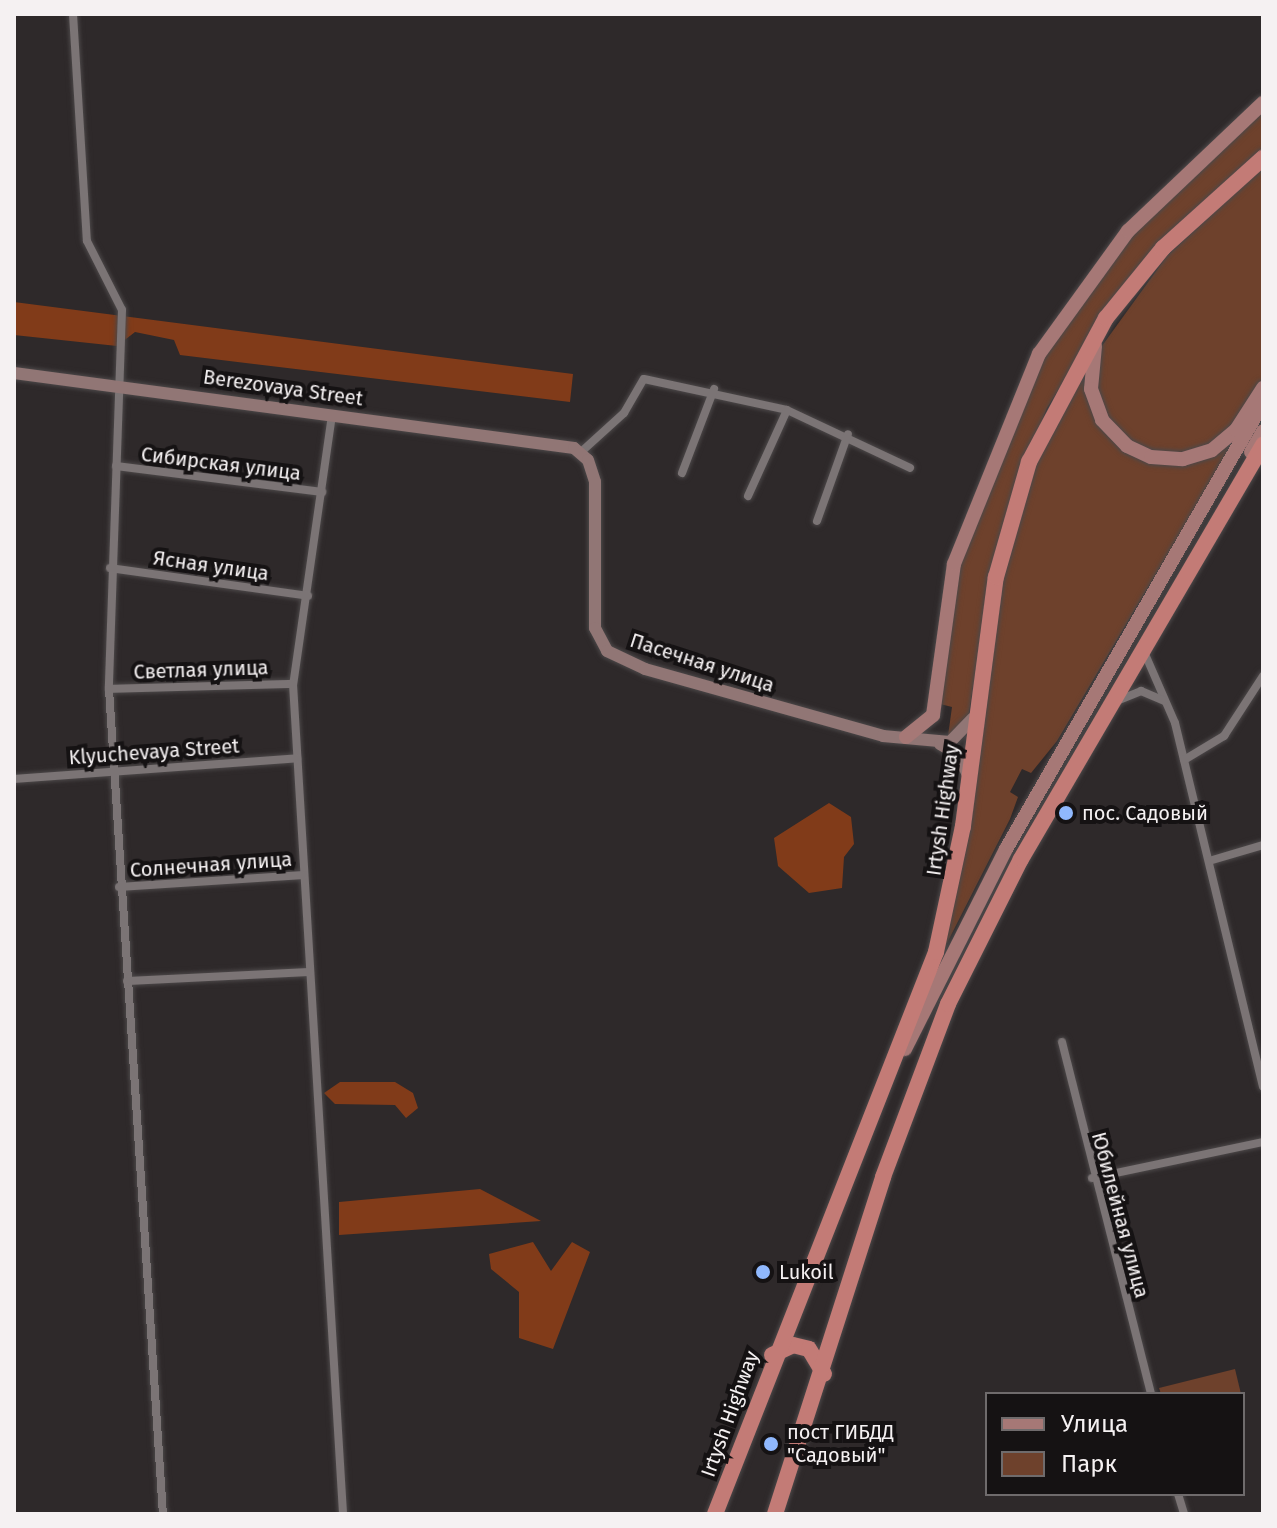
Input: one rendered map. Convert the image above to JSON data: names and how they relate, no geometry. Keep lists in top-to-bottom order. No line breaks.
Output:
{"streets":{"highway":["Irtysh Highway"],"main road":["Berezovaya Street","Пасечная улица"],"street":["Сибирская улица","Ясная улица","Светлая улица","Klyuchevaya Street","Солнечная улица","Юбилейная улица"]},"crossings":[["Berezovaya Street","Пасечная улица"]],"places":["пос. Садовый","Lukoil","пост ГИБДД \"Садовый\""],"legend":["Улица","Парк"]}
